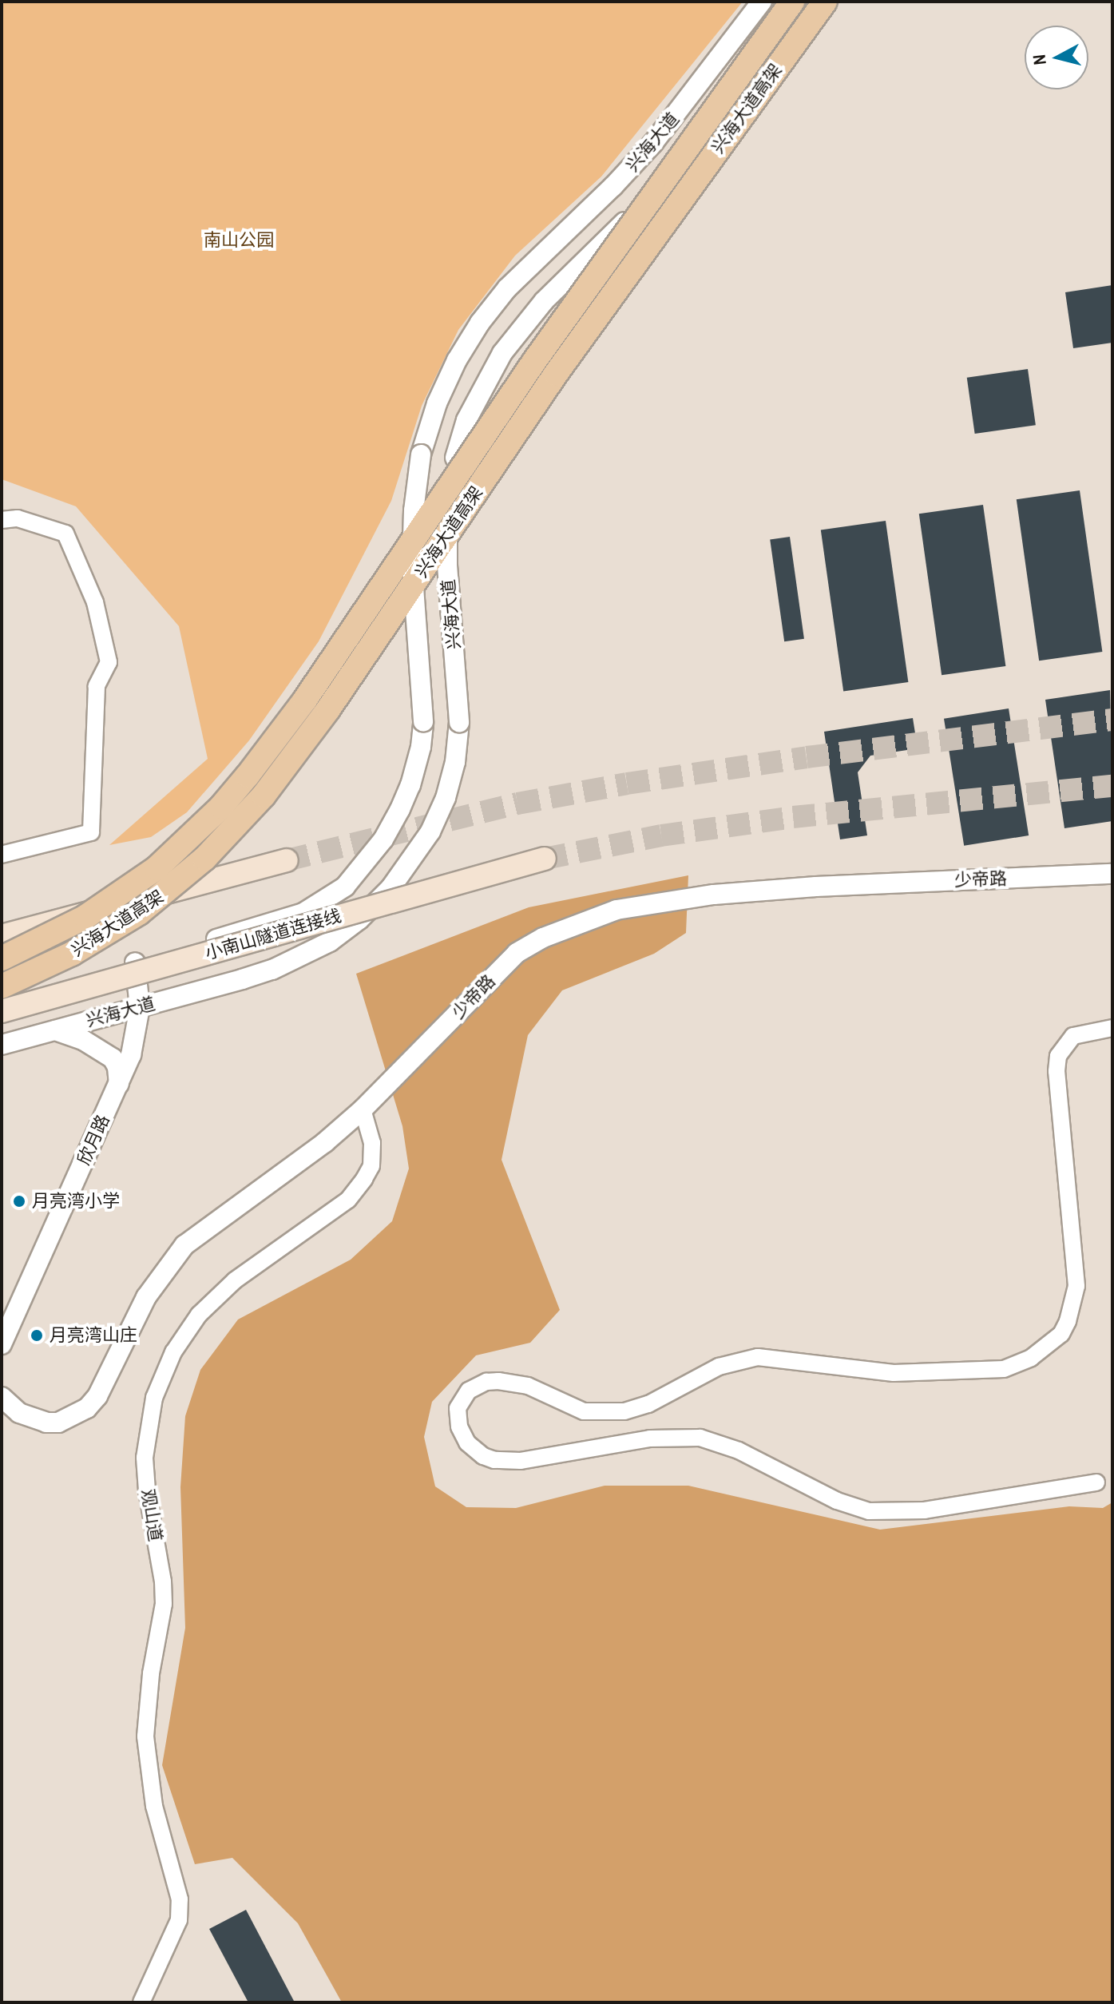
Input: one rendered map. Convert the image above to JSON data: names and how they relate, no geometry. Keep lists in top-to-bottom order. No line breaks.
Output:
{"streets":{"main road":["兴海大道高架","小南山隧道连接线"],"street":["兴海大道","少帝路","欣月路","观山道"]},"crossings":[["兴海大道","欣月路"],["少帝路","观山道"]],"parks":["南山公园"],"places":["月亮湾小学","月亮湾山庄"],"north":"left"}
